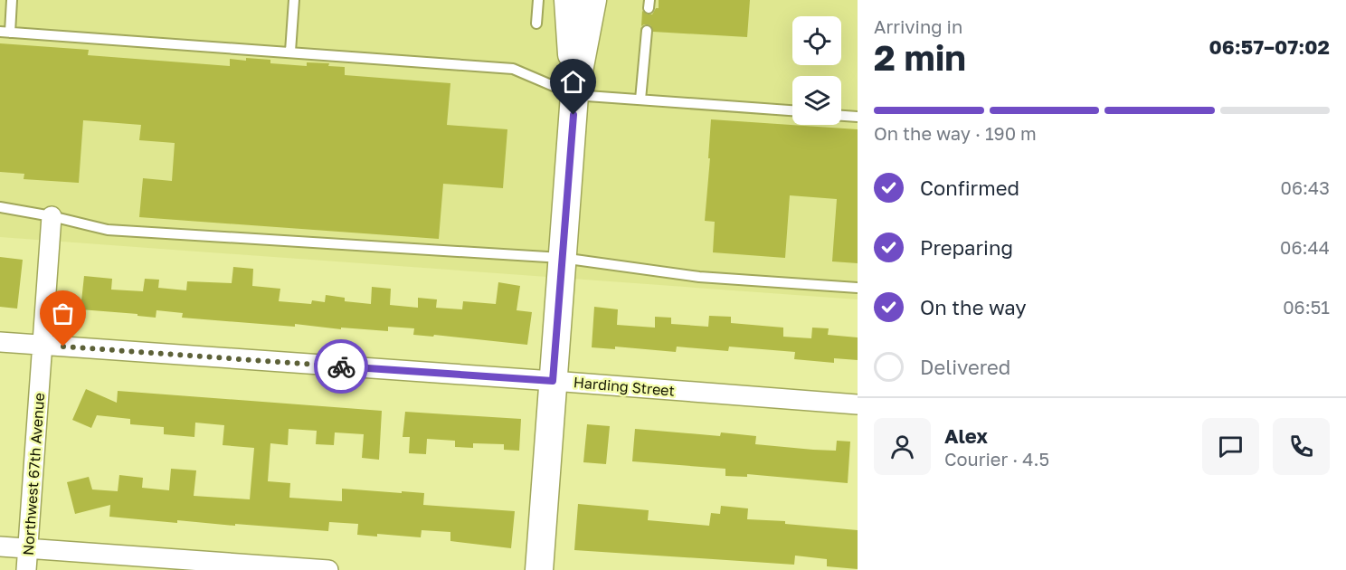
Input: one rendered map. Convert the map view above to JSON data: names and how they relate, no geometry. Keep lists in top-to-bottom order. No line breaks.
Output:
{"streets":{"street":["Harding Street","Northwest 67th Avenue"]},"crossings":[["Harding Street","Northwest 67th Avenue"]],"page":{"heading":["2 min","Arriving in","06:57–07:02"],"panel":["Alex","Courier · 4.5"],"bar":"On the way · 190 m","list":[["Confirmed","06:43"],["Preparing","06:44"],["On the way","06:51"],"Delivered"]}}
